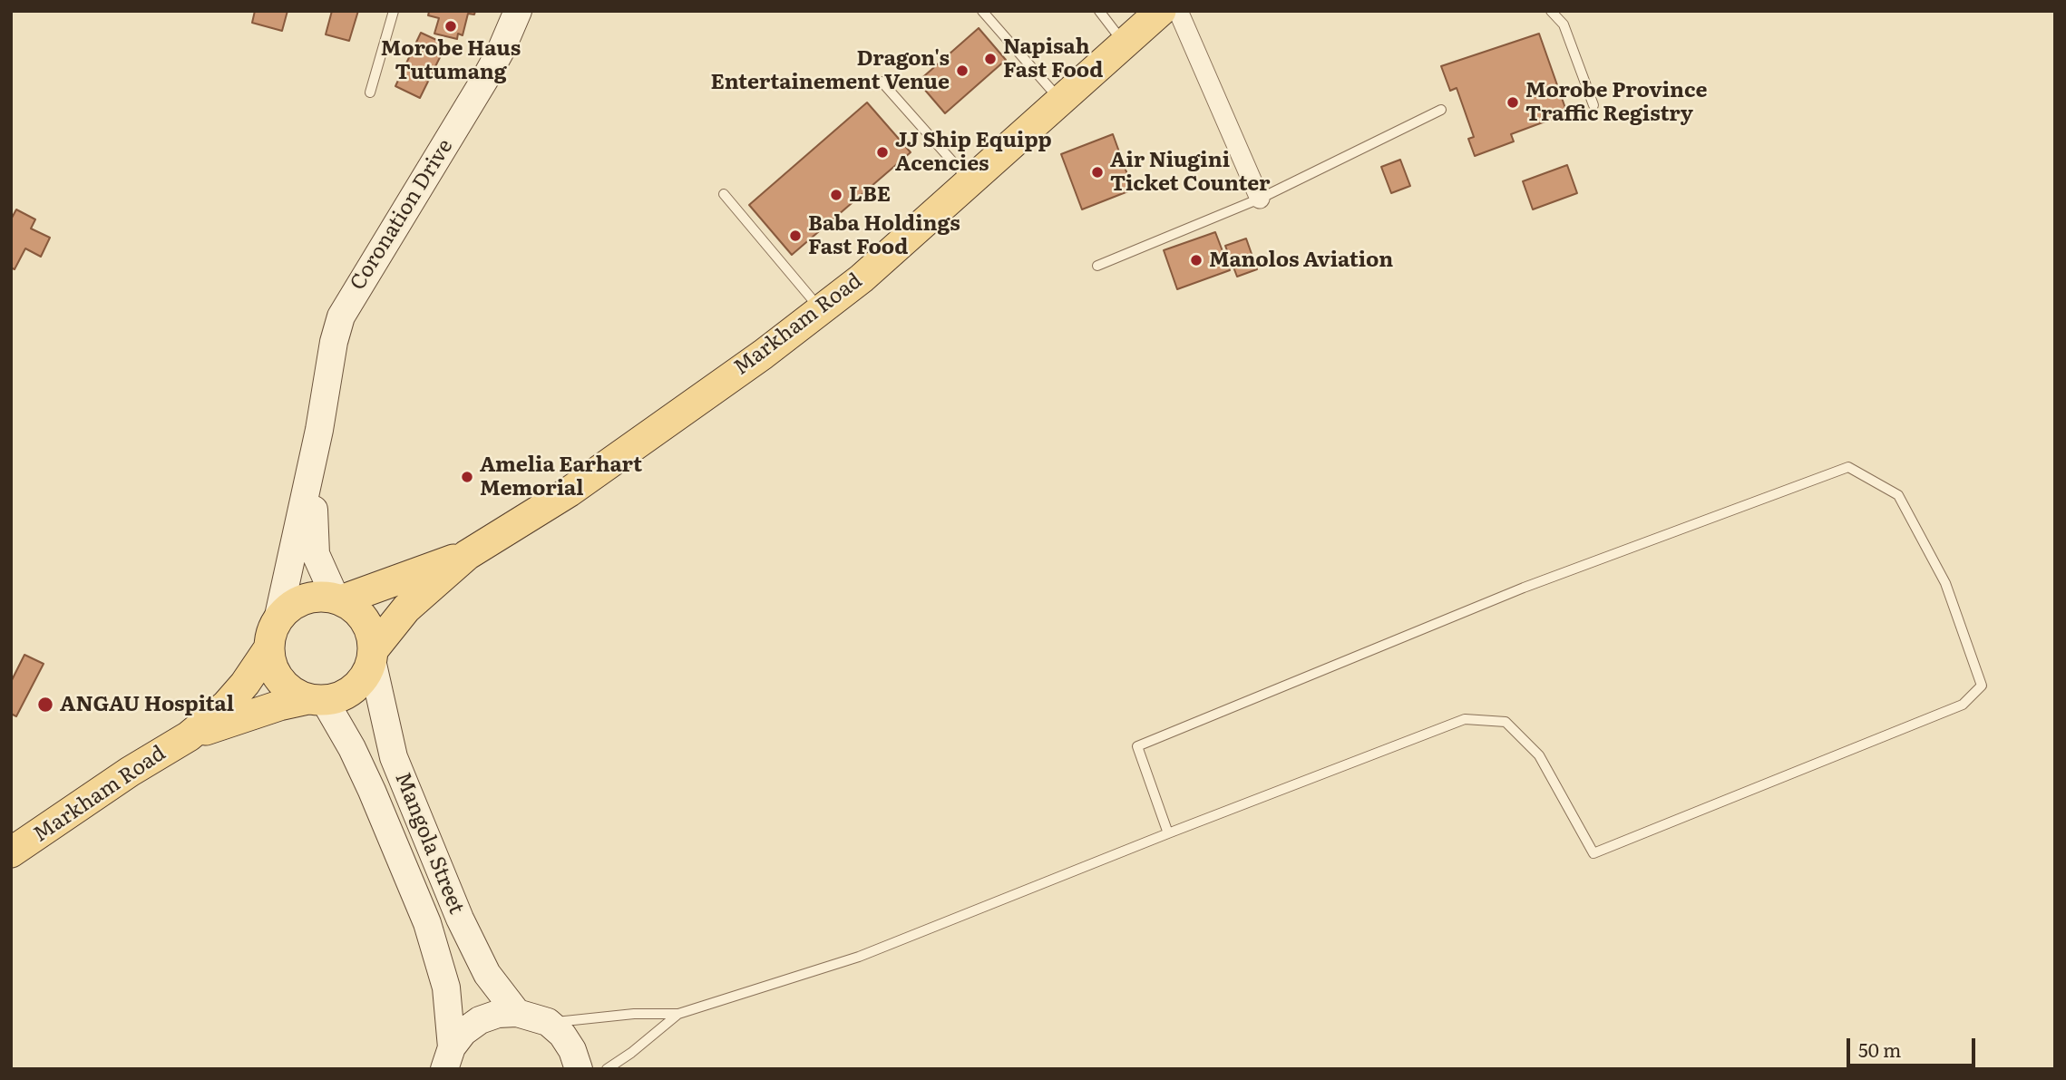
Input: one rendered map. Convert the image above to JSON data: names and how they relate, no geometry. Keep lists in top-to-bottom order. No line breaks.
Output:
{"streets":{"main road":["Coronation Drive","Markham Road","Mangola Street"]},"crossings":[["Coronation Drive","Markham Road"],["Coronation Drive","Mangola Street"],["Markham Road","Mangola Street"]],"places":["Morobe Haus Tutumang","Napisah Fast Food","Dragon's Entertainement Venue","Morobe Province Traffic Registry","JJ Ship Equipp Acencies","Air Niugini Ticket Counter","LBE","Baba Holdings Fast Food","Manolos Aviation","Amelia Earhart Memorial","ANGAU Hospital"],"scale_bar":"50 m"}
